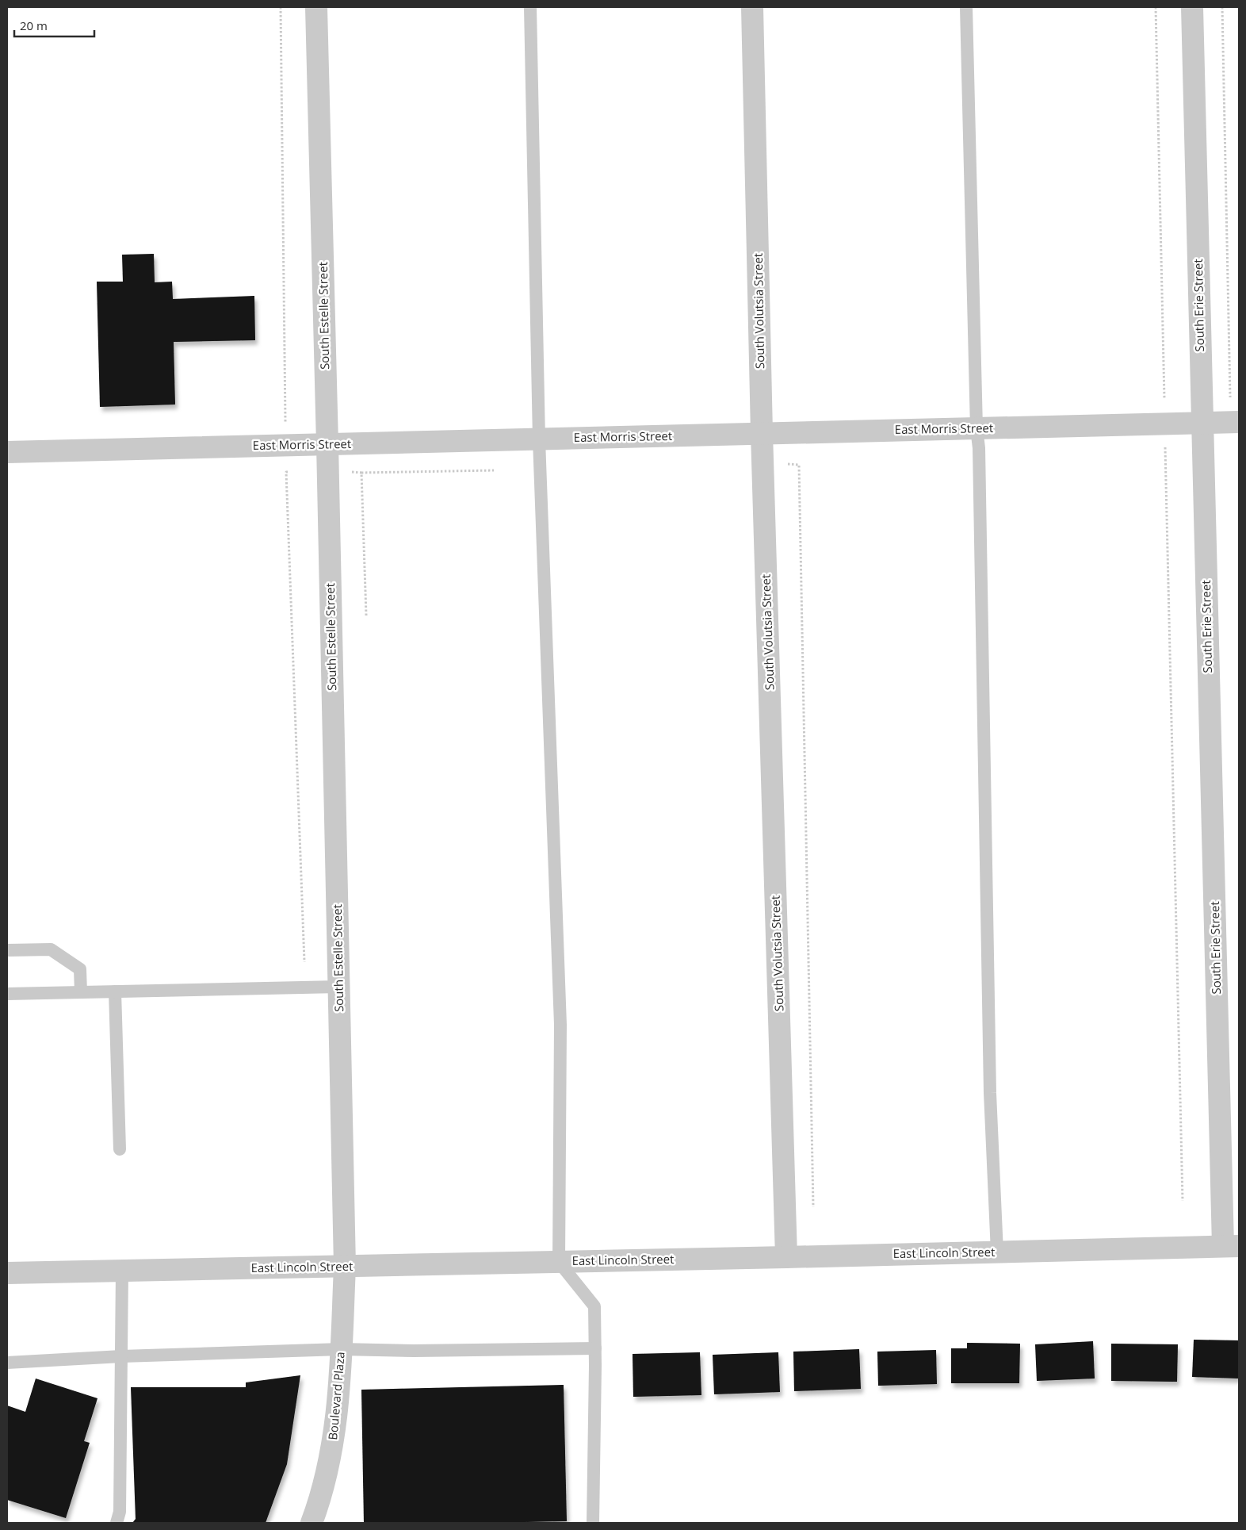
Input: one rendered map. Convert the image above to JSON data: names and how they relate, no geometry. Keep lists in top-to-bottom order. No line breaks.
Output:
{"streets":{"street":["South Erie Street","South Volutsia Street","South Estelle Street","East Morris Street","East Lincoln Street","Boulevard Plaza"]},"crossings":[["South Erie Street","East Morris Street"],["South Erie Street","East Lincoln Street"],["South Volutsia Street","East Morris Street"],["South Volutsia Street","East Lincoln Street"],["South Estelle Street","East Morris Street"],["South Estelle Street","East Lincoln Street"],["South Estelle Street","Boulevard Plaza"],["East Lincoln Street","Boulevard Plaza"]],"scale_bar":"20 m"}
